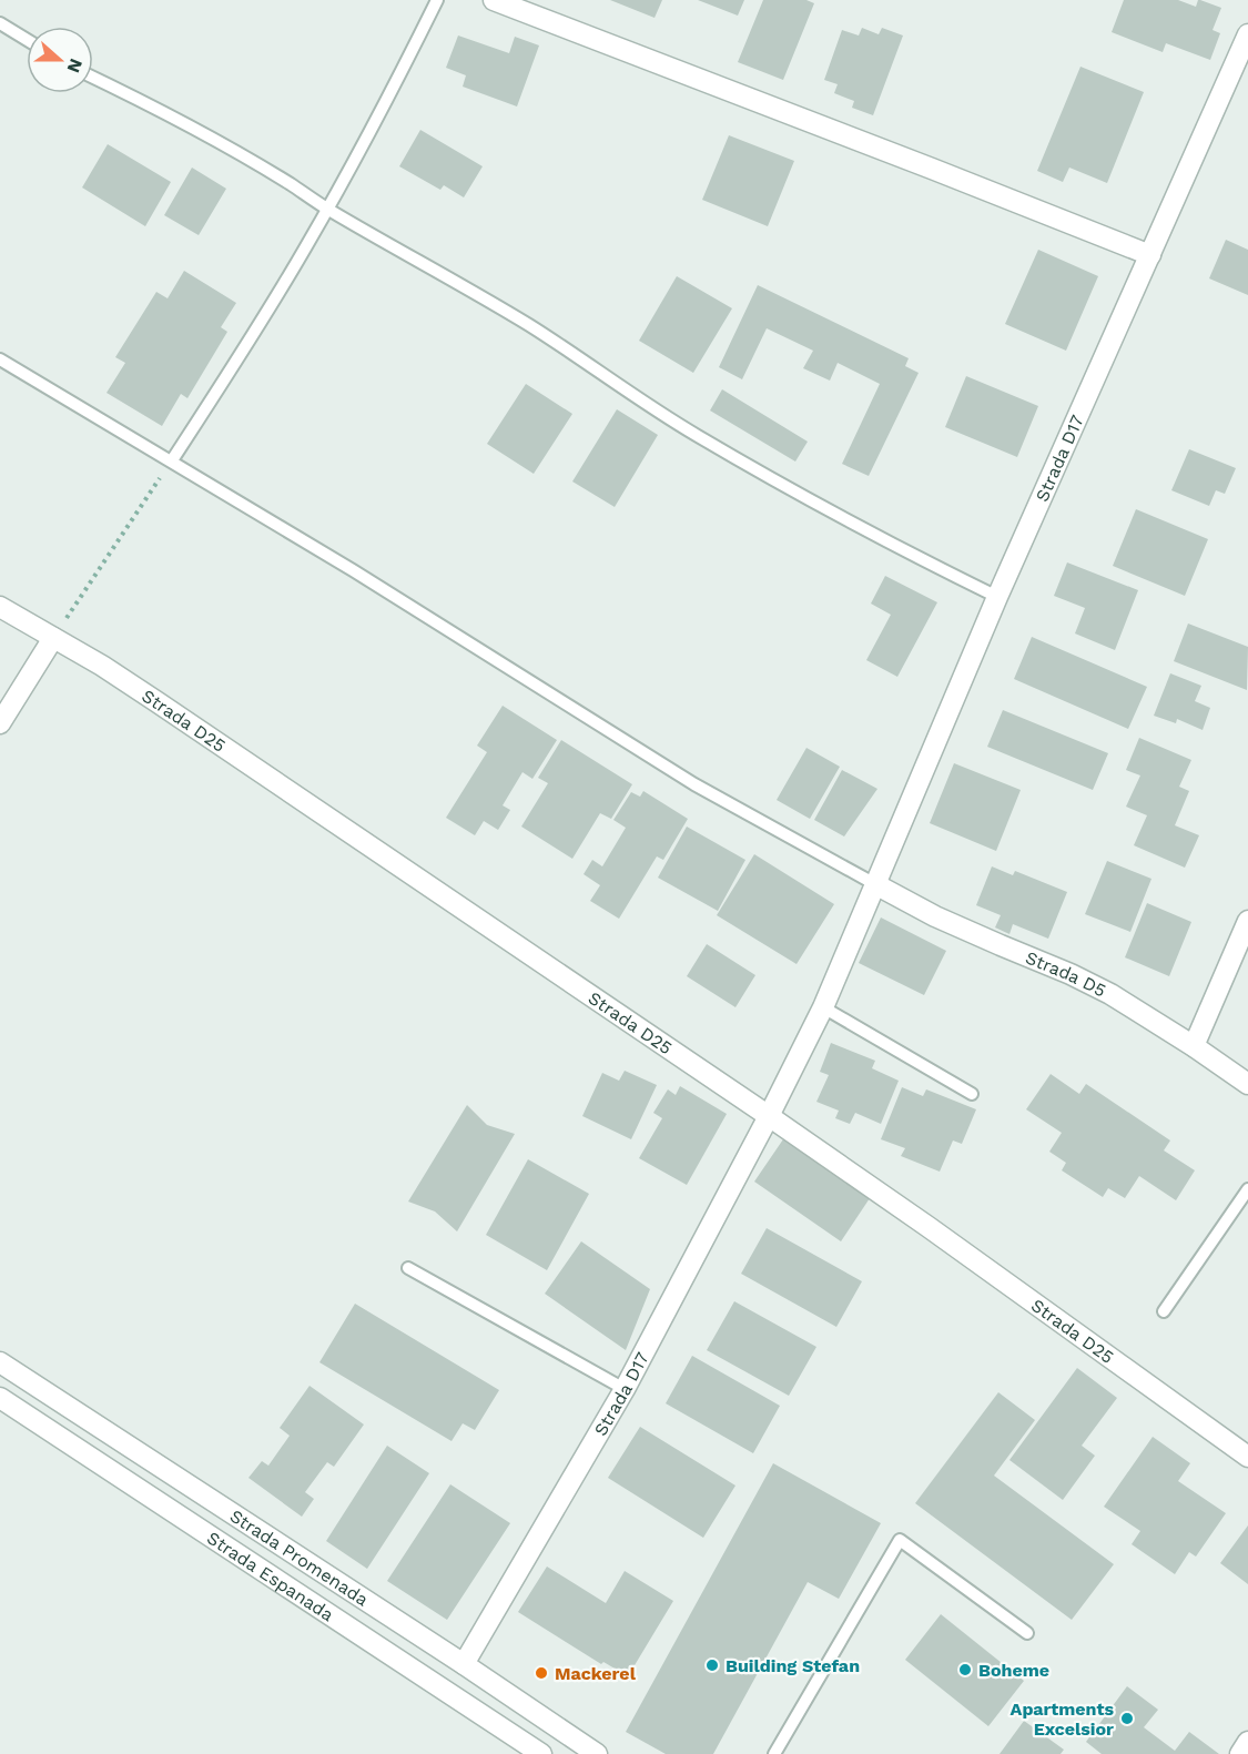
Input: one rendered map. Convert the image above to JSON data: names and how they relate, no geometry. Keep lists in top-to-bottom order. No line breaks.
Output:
{"streets":{"street":["Strada D17","Strada D25","Strada D5","Strada Promenada","Strada Espanada"]},"crossings":[["Strada D17","Strada D25"],["Strada D17","Strada D5"],["Strada D17","Strada Promenada"]],"places":["Building Stefan","Boheme","Mackerel","Apartments Excelsior"],"north":"right"}
